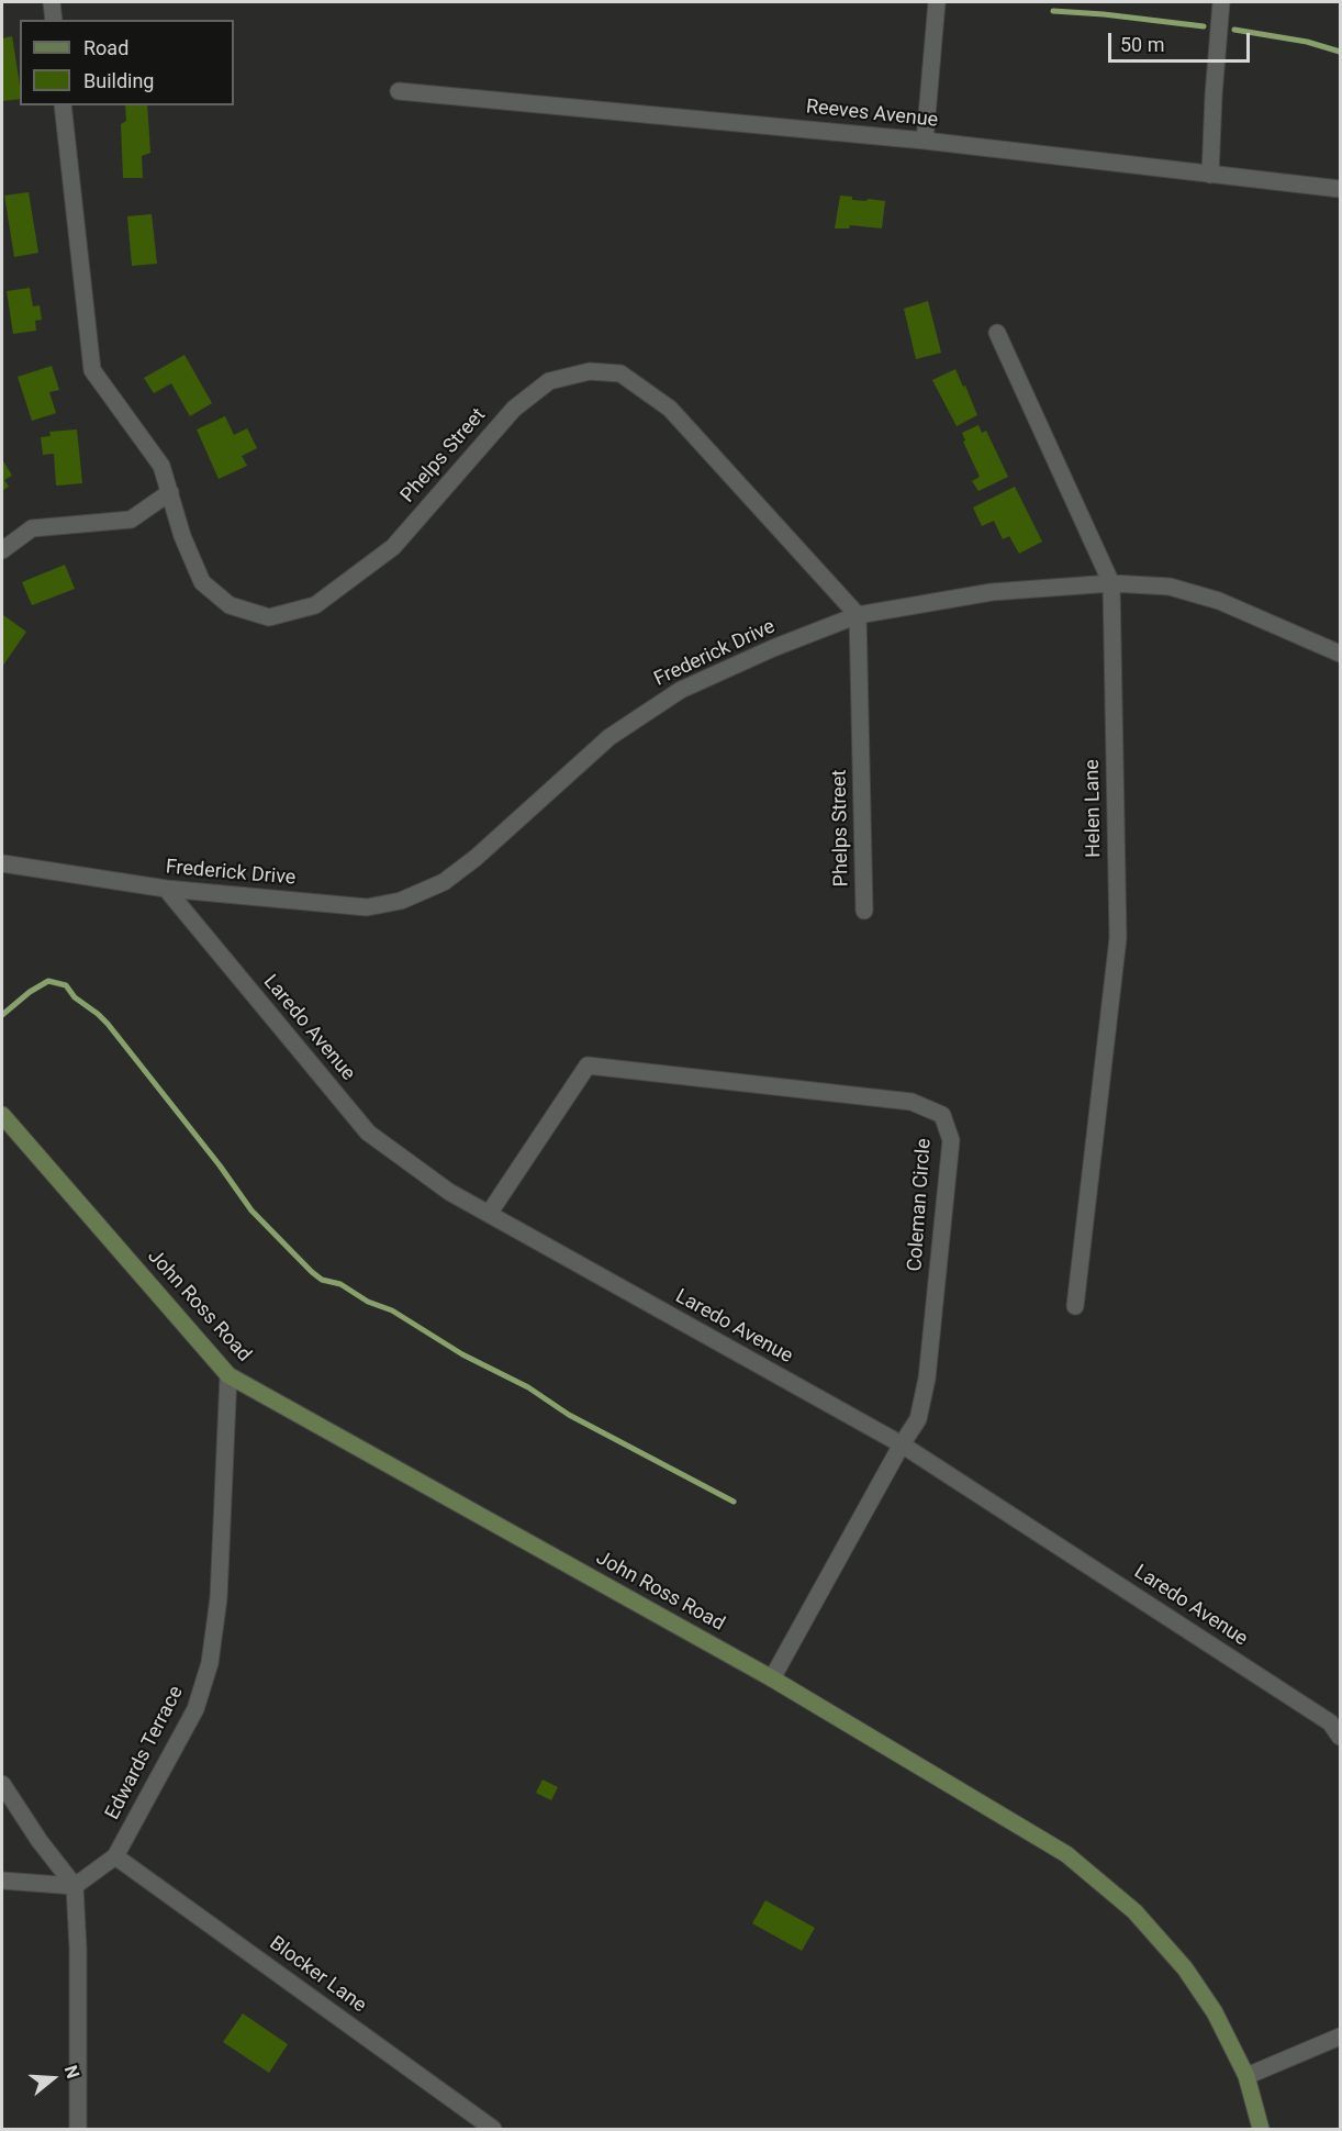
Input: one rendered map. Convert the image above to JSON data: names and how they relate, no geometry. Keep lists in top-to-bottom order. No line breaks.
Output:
{"streets":{"street":["Reeves Avenue","Phelps Street","Frederick Drive","Helen Lane","Laredo Avenue","Coleman Circle","John Ross Road","Edwards Terrace","Blocker Lane"]},"crossings":[["Phelps Street","Frederick Drive"],["Frederick Drive","Helen Lane"],["Frederick Drive","Laredo Avenue"],["Laredo Avenue","Coleman Circle"],["Coleman Circle","John Ross Road"],["John Ross Road","Edwards Terrace"],["Edwards Terrace","Blocker Lane"]],"legend":["Road","Building"],"scale_bar":"50 m","north":"right"}
